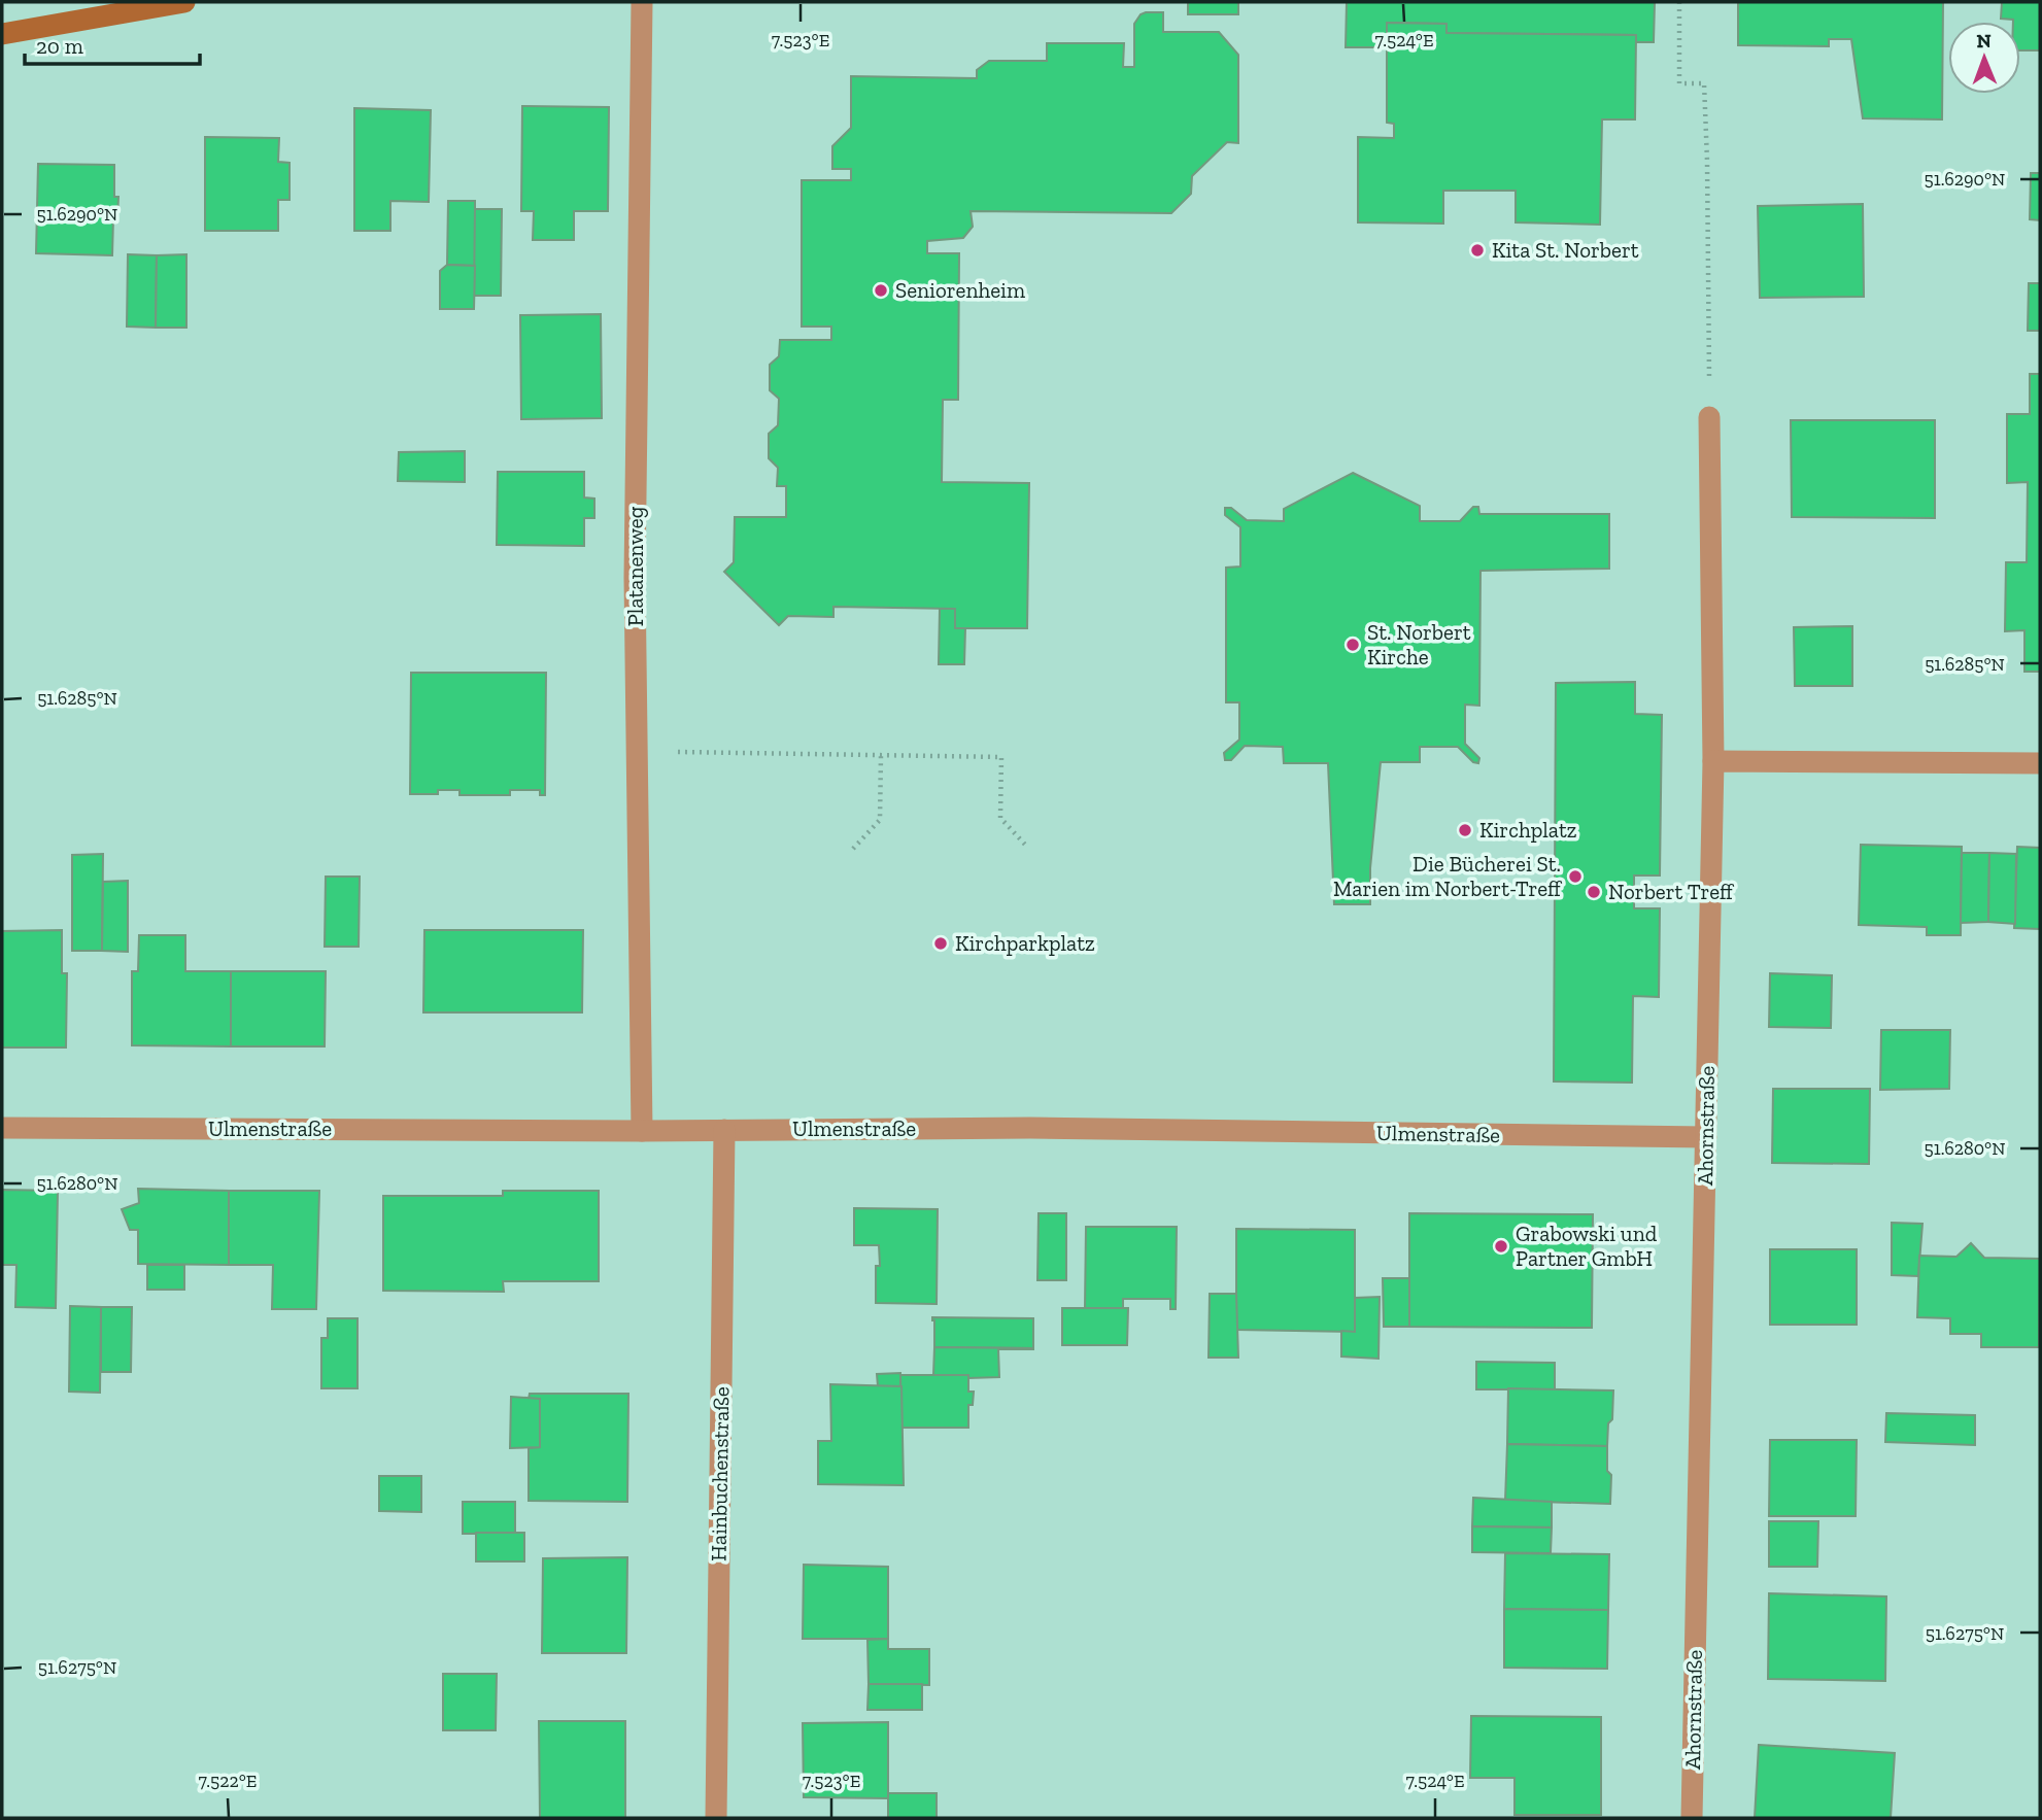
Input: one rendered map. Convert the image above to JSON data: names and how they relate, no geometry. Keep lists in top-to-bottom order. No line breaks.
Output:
{"streets":{"street":["Platanenweg","Ahornstraße","Ulmenstraße","Hainbuchenstraße"]},"crossings":[["Platanenweg","Ulmenstraße"],["Ahornstraße","Ulmenstraße"],["Ulmenstraße","Hainbuchenstraße"]],"places":["Kita St. Norbert","Seniorenheim","St. Norbert Kirche","Kirchplatz","Die Bücherei St. Marien im Norbert-Treff","Norbert Treff","Kirchparkplatz","Grabowski und Partner GmbH"],"scale_bar":"20 m","north":"top","coordinates":["7.523°E","7.524°E","51.6290°N","51.6285°N","51.6280°N","51.6275°N","7.522°E"]}
